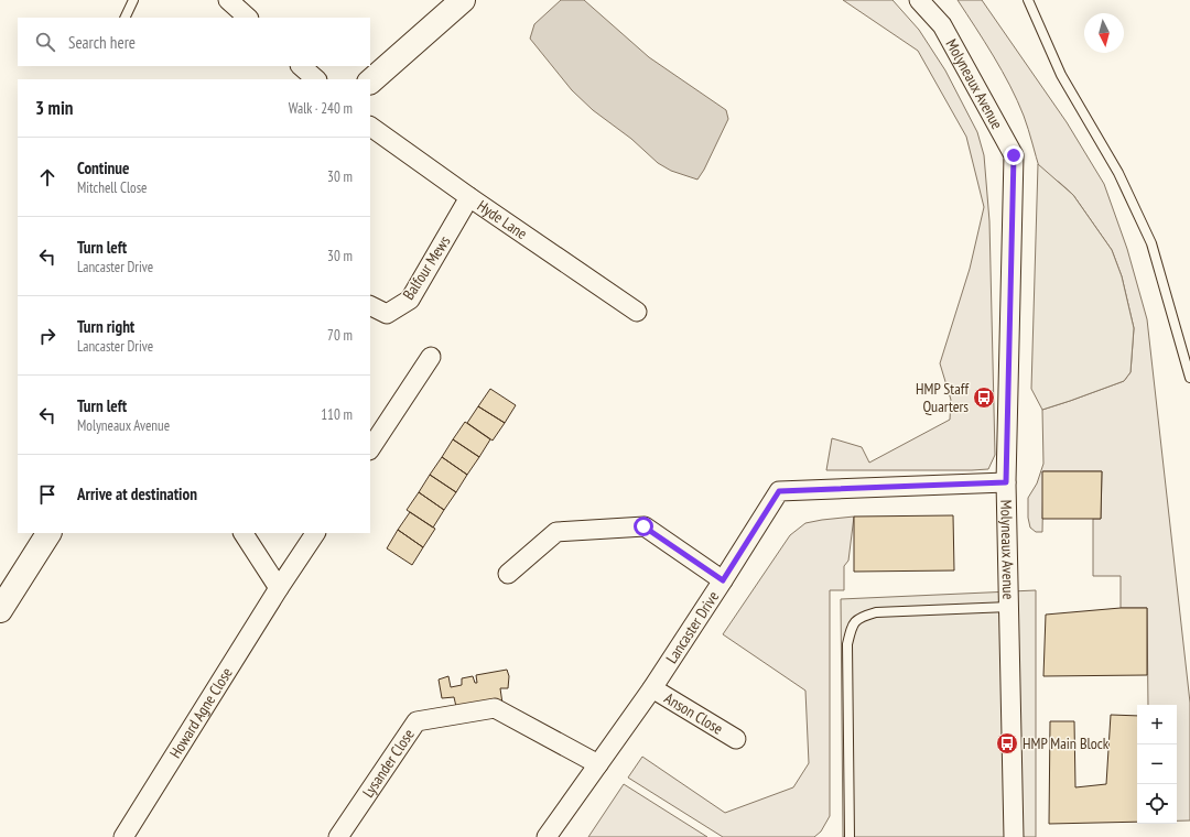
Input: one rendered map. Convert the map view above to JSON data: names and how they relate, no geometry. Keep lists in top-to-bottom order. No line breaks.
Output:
{"streets":{"street":["Molyneaux Avenue","Hyde Lane","Balfour Mews","Lancaster Drive","Howard Agne Close","Anson Close","Lysander Close"]},"crossings":[["Molyneaux Avenue","Lancaster Drive"],["Hyde Lane","Balfour Mews"],["Lancaster Drive","Anson Close"],["Lancaster Drive","Lysander Close"]],"places":{"bus stop":["HMP Staff Quarters","HMP Main Block"]},"north":"bottom","page":{"search":"Search here","heading":["3 min","Walk · 240 m"],"list":[["Continue","Mitchell Close","30 m"],["Turn left","Lancaster Drive","30 m"],["Turn right","Lancaster Drive","70 m"],["Turn left","Molyneaux Avenue","110 m"],"Arrive at destination"],"map_buttons":["+","−"]}}
